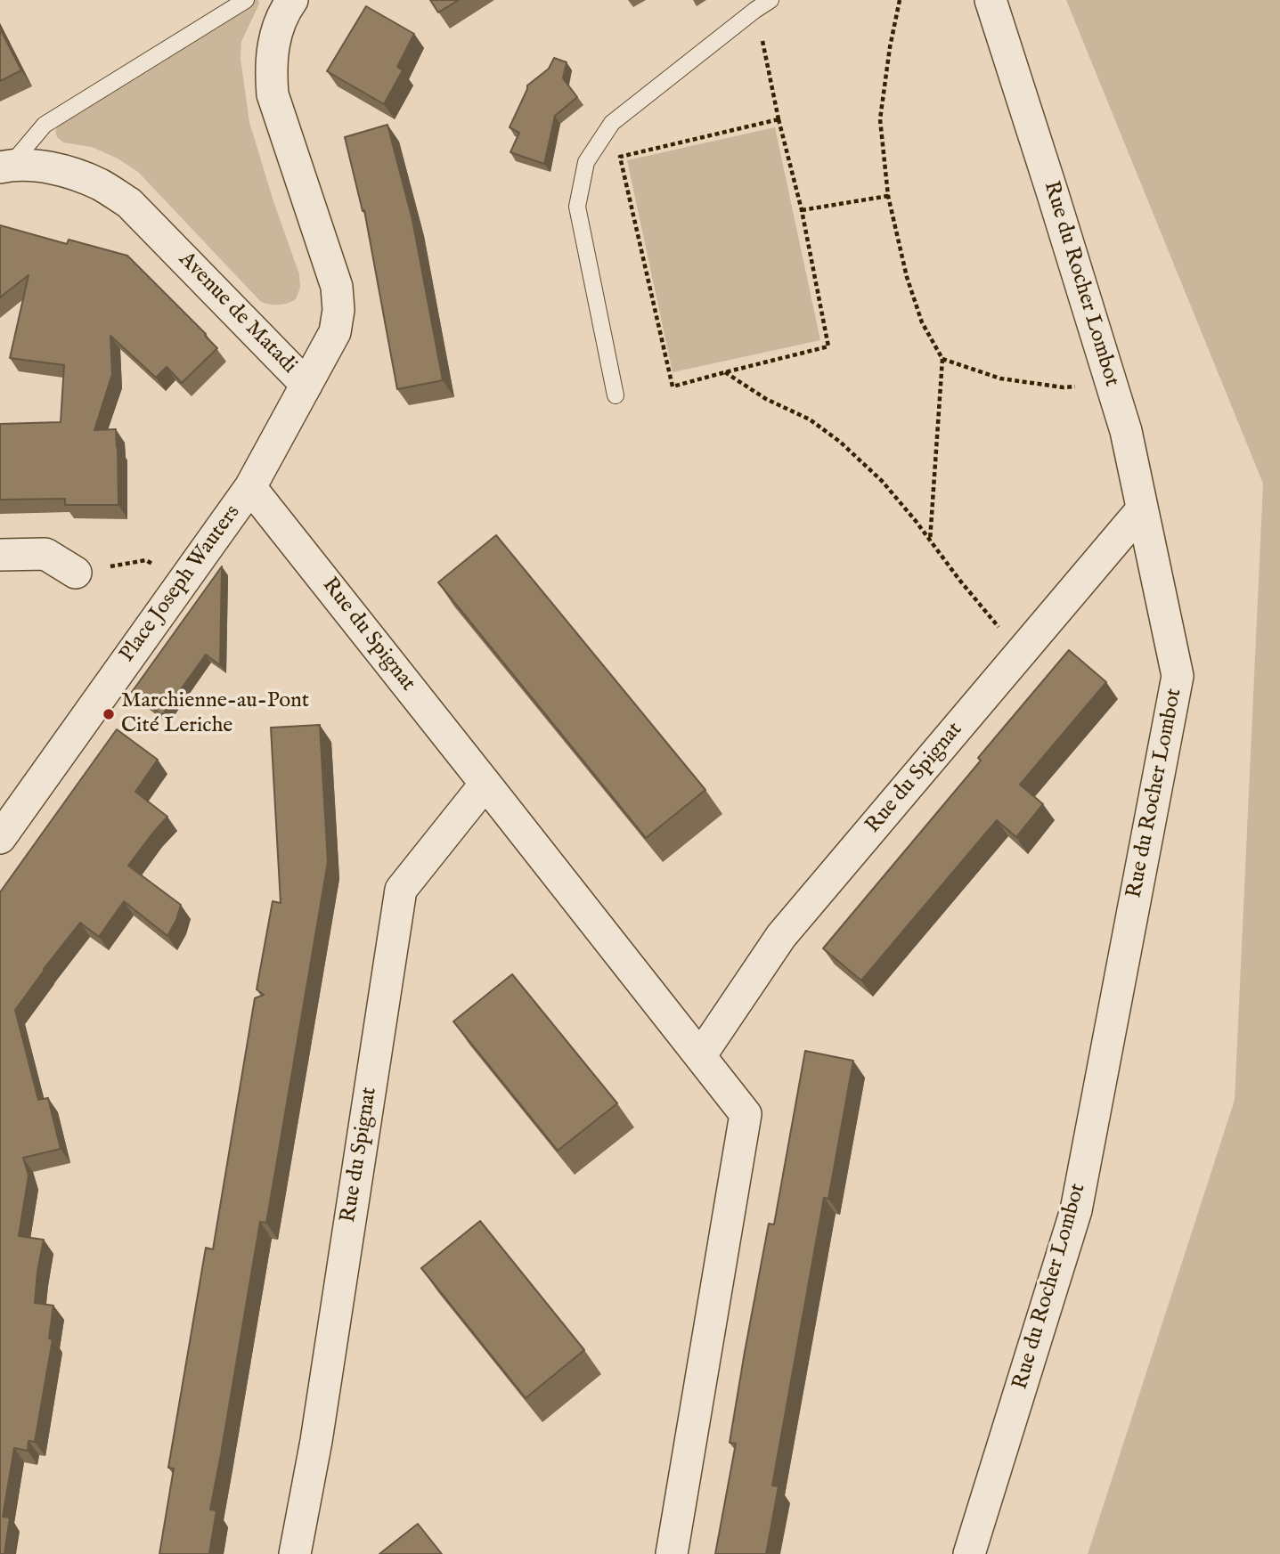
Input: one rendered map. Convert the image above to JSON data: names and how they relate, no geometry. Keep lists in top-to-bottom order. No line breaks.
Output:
{"streets":{"street":["Rue du Rocher Lombot","Avenue de Matadi","Place Joseph Wauters","Rue du Spignat"]},"crossings":[["Rue du Rocher Lombot","Rue du Spignat"],["Avenue de Matadi","Place Joseph Wauters"],["Place Joseph Wauters","Rue du Spignat"]],"places":["Marchienne-au-Pont Cité Leriche"]}
